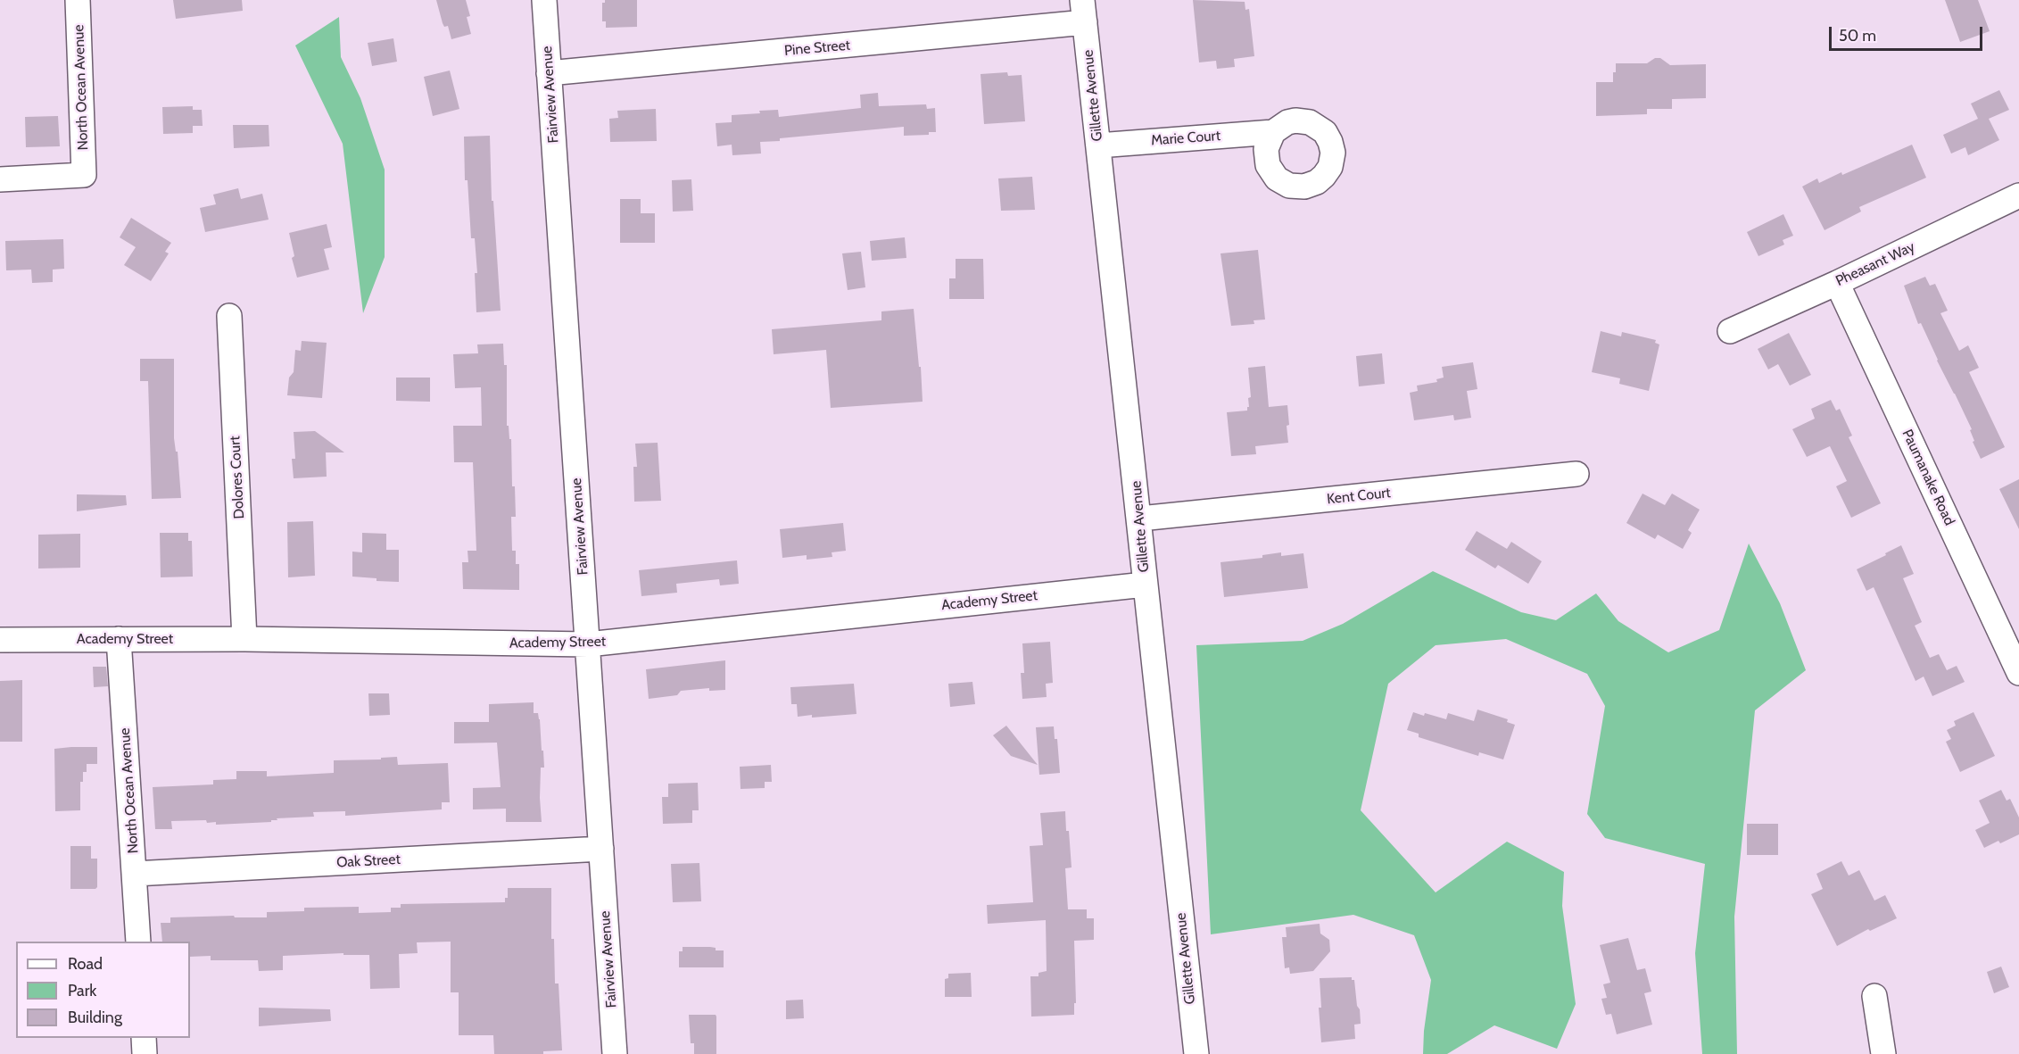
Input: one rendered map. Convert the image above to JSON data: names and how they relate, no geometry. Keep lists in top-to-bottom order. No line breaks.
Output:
{"streets":{"street":["Pine Street","North Ocean Avenue","Fairview Avenue","Gillette Avenue","Marie Court","Pheasant Way","Dolores Court","Paumanake Road","Kent Court","Academy Street","Oak Street"]},"crossings":[["Pine Street","Fairview Avenue"],["Pine Street","Gillette Avenue"],["North Ocean Avenue","Academy Street"],["North Ocean Avenue","Oak Street"],["Fairview Avenue","Academy Street"],["Fairview Avenue","Oak Street"],["Gillette Avenue","Marie Court"],["Gillette Avenue","Kent Court"],["Gillette Avenue","Academy Street"],["Pheasant Way","Paumanake Road"],["Dolores Court","Academy Street"]],"legend":["Road","Park","Building"],"scale_bar":"50 m"}
